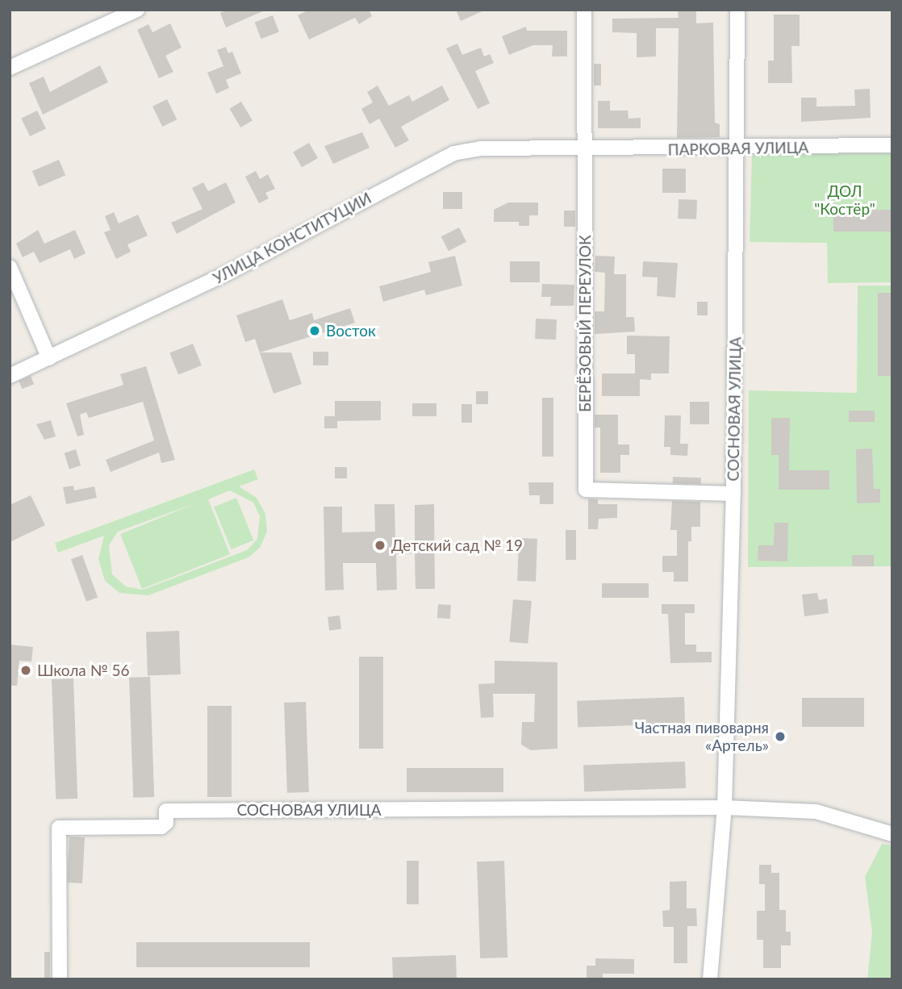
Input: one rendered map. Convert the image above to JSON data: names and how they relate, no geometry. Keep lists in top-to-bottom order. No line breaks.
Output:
{"streets":{"street":["ПАРКОВАЯ УЛИЦА","УЛИЦА КОНСТИТУЦИИ","БЕРЁЗОВЫЙ ПЕРЕУЛОК","СОСНОВАЯ УЛИЦА"]},"crossings":[["ПАРКОВАЯ УЛИЦА","УЛИЦА КОНСТИТУЦИИ"],["ПАРКОВАЯ УЛИЦА","БЕРЁЗОВЫЙ ПЕРЕУЛОК"],["ПАРКОВАЯ УЛИЦА","СОСНОВАЯ УЛИЦА"],["УЛИЦА КОНСТИТУЦИИ","БЕРЁЗОВЫЙ ПЕРЕУЛОК"],["БЕРЁЗОВЫЙ ПЕРЕУЛОК","СОСНОВАЯ УЛИЦА"]],"parks":["ДОЛ \"Костёр\""],"places":["Восток","Детский сад № 19","Школа № 56","Частная пивоварня «Артель»"]}
